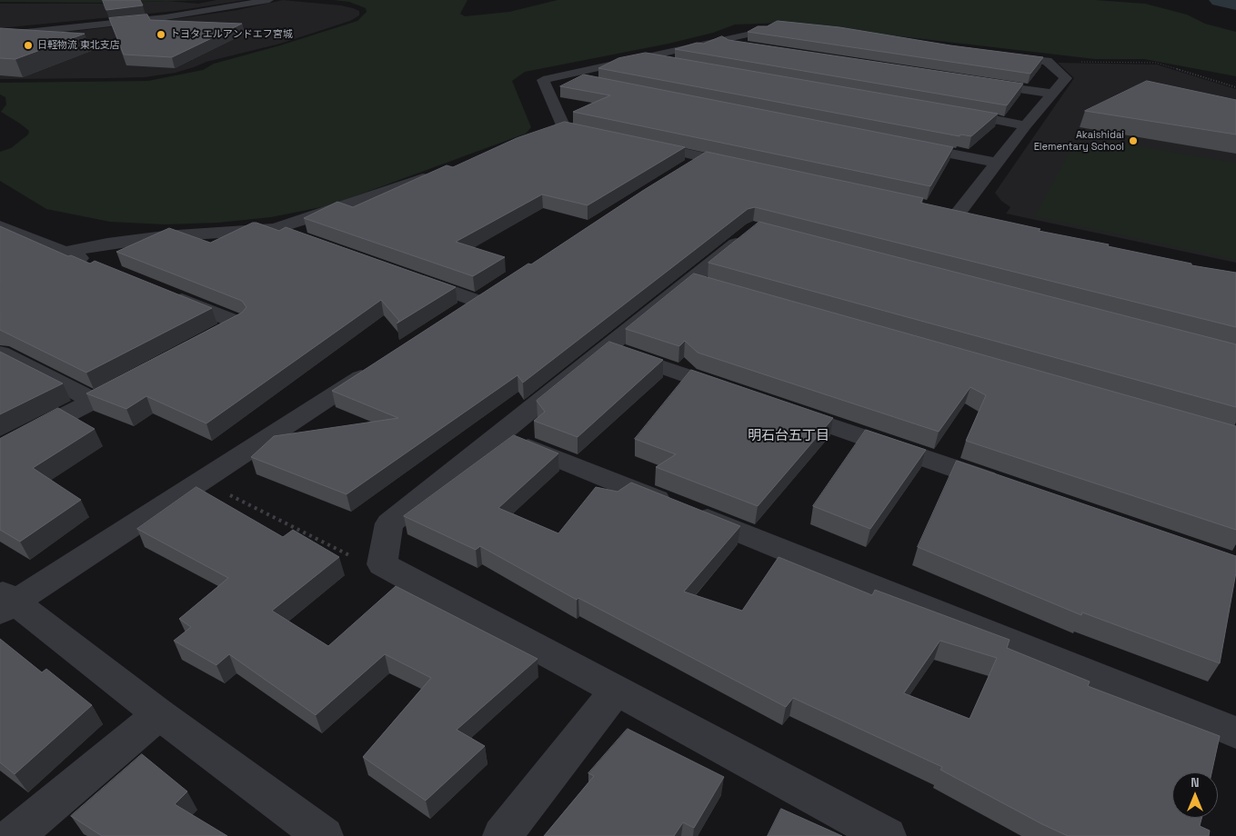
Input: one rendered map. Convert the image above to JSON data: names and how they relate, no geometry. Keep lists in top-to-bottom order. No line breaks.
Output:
{"districts":["明石台五丁目"],"places":["トヨタ エルアンドエフ宮城","日軽物流 東北支店","Akaishidai Elementary School"],"north":"top"}
